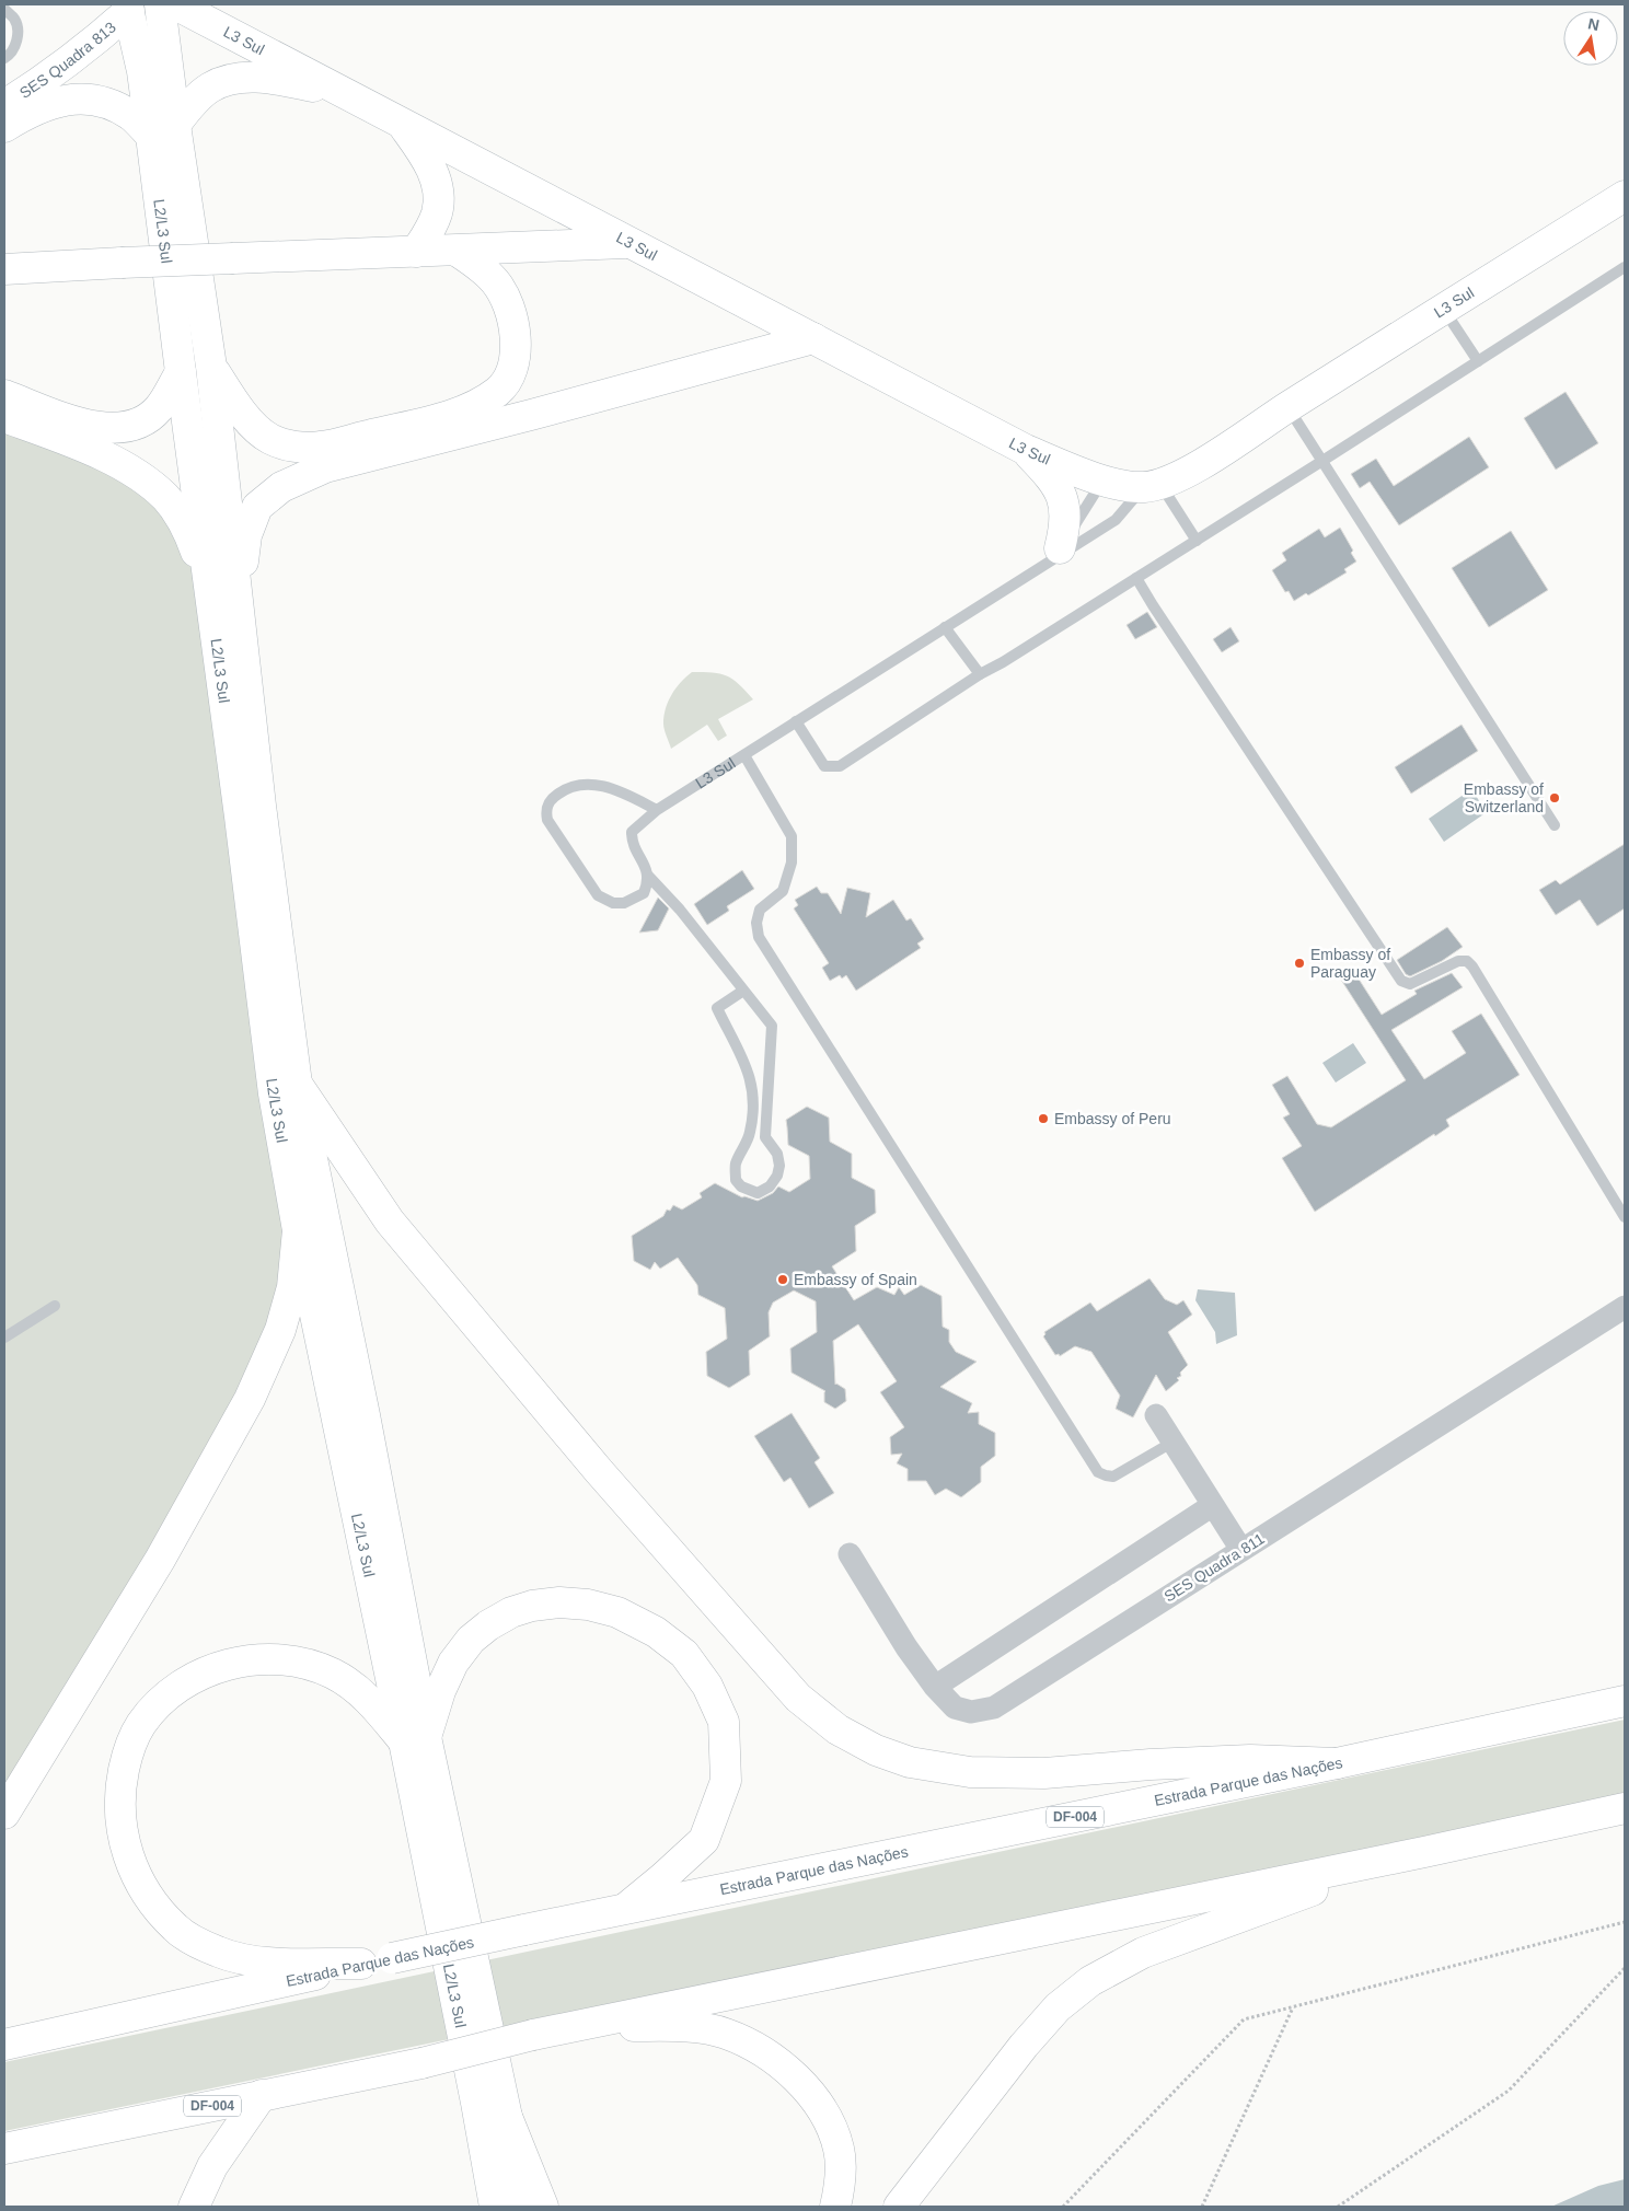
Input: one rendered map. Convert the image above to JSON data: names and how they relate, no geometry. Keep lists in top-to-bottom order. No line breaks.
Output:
{"streets":{"main road":["L3 Sul","SES Quadra 813","L2/L3 Sul","Estrada Parque das Nações","DF-004"],"street":["SES Quadra 811"]},"crossings":[["SES Quadra 813","L2/L3 Sul"]],"places":["Embassy of Switzerland","Embassy of Paraguay","Embassy of Peru","Embassy of Spain"],"north":"top"}
